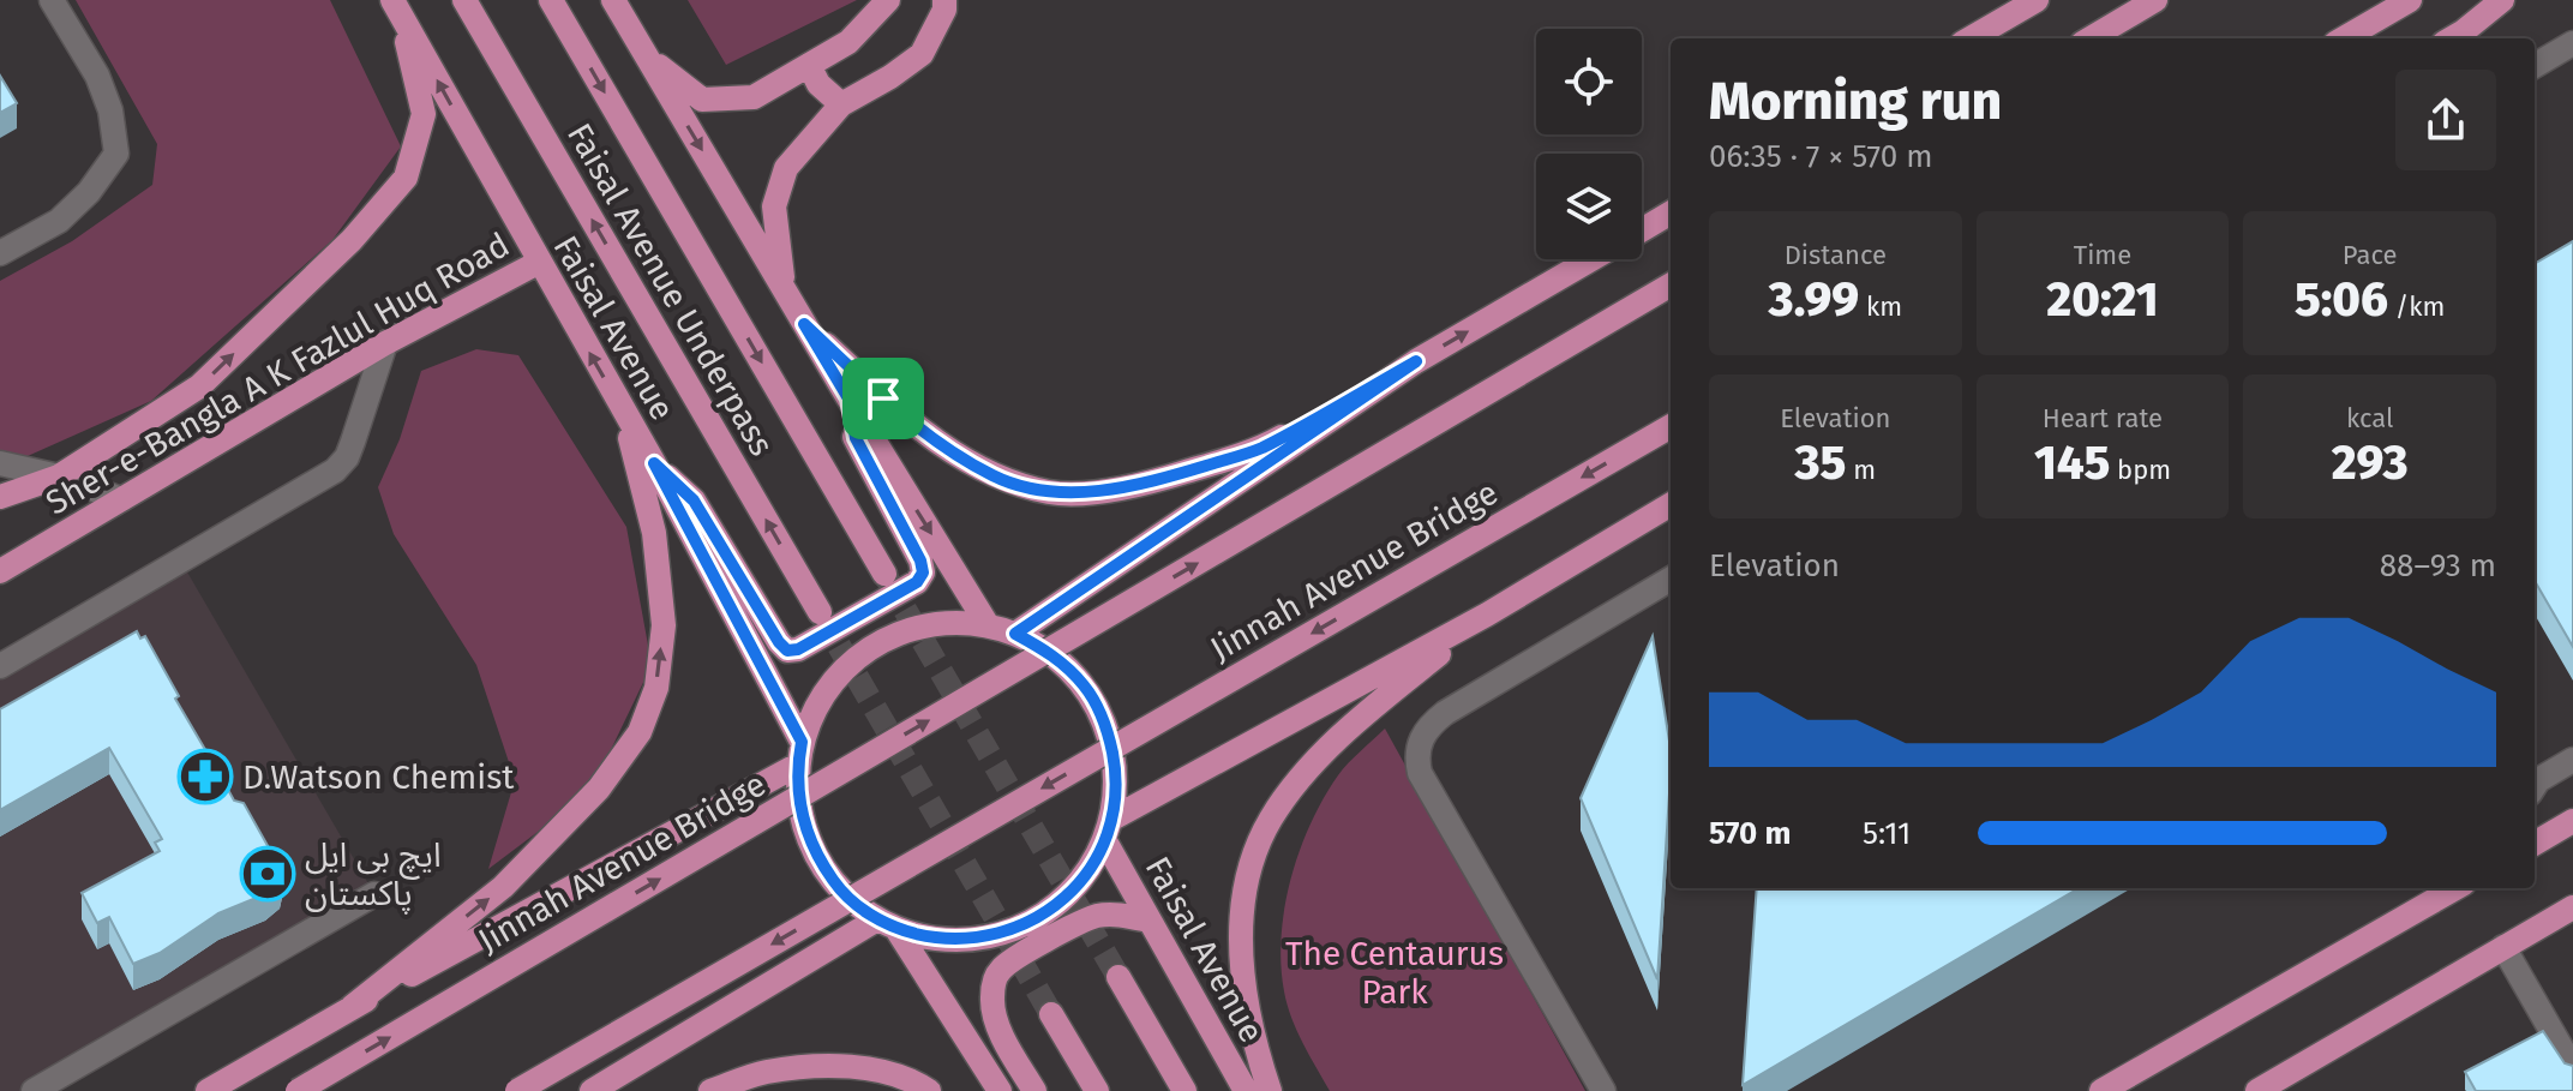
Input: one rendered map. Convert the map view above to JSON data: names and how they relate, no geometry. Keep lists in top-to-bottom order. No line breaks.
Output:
{"streets":{"main road":["Faisal Avenue Underpass","Faisal Avenue","Sher-e-Bangla A K Fazlul Huq Road","Jinnah Avenue Bridge"]},"crossings":[["Faisal Avenue","Sher-e-Bangla A K Fazlul Huq Road"]],"parks":["The Centaurus Park"],"places":{"pharmacy":["D.Watson Chemist"],"bank":["ایچ بی ایل پاکستان"]},"page":{"heading":["Morning run","06:35 · 7 × 570 m"],"stats":[["Distance","3.99 km"],["Time","20:21"],["Pace","5:06 /km"],["Elevation","35 m"],["Heart rate","145 bpm"],["kcal","293"]],"chart":["Elevation","88–93 m"],"list":[{"name":"570 m","note":"5:11"}]}}
